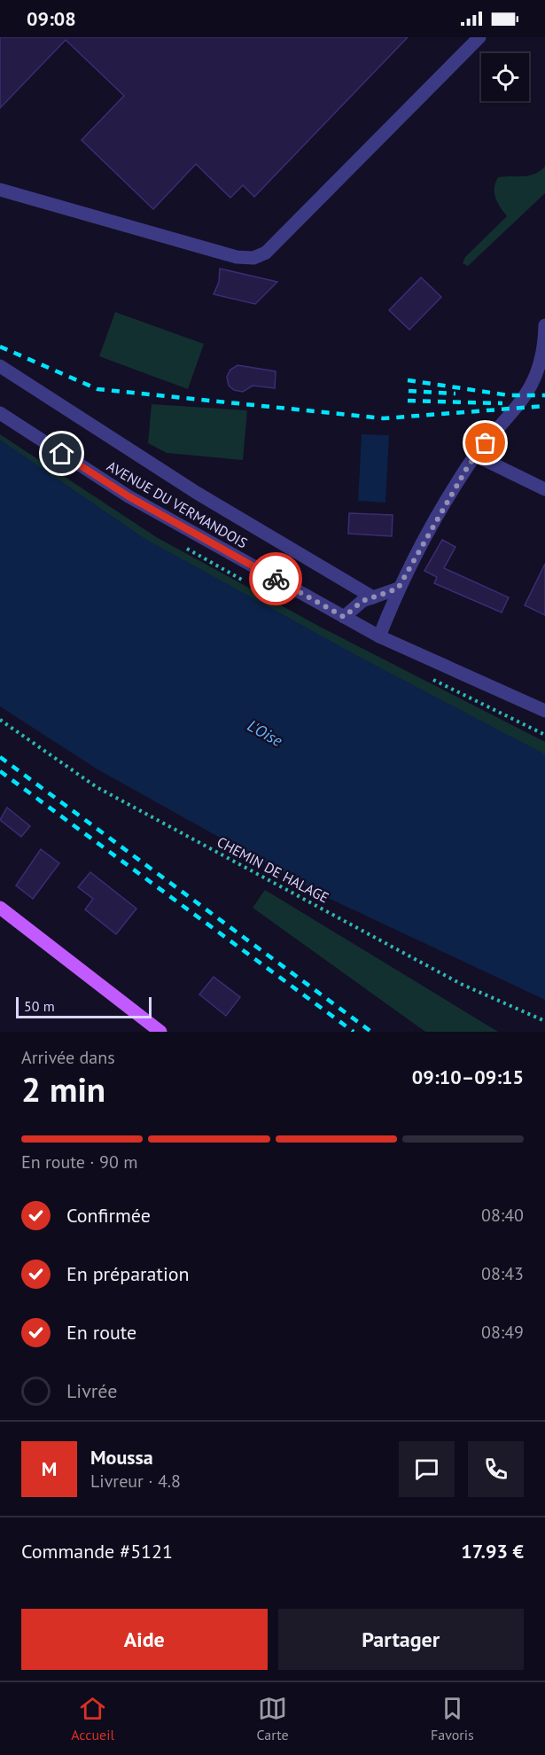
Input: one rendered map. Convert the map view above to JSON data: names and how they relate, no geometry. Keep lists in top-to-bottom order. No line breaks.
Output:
{"streets":{"street":["AVENUE DU VERMANDOIS"],"path":["CHEMIN DE HALAGE"]},"water":["L'Oise"],"scale_bar":"50 m","page":{"status":"09:08","scale":"50 m","heading":["2 min","Arrivée dans","09:10–09:15"],"panel":["Moussa","Livreur · 4.8","Commande #5121","17.93 €"],"bar":"En route · 90 m","list":[["Confirmée","08:40"],["En préparation","08:43"],["En route","08:49"],"Livrée"],"round":"M","buttons":["Aide","Partager"],"tabs":["Accueil","Carte","Favoris"]}}
